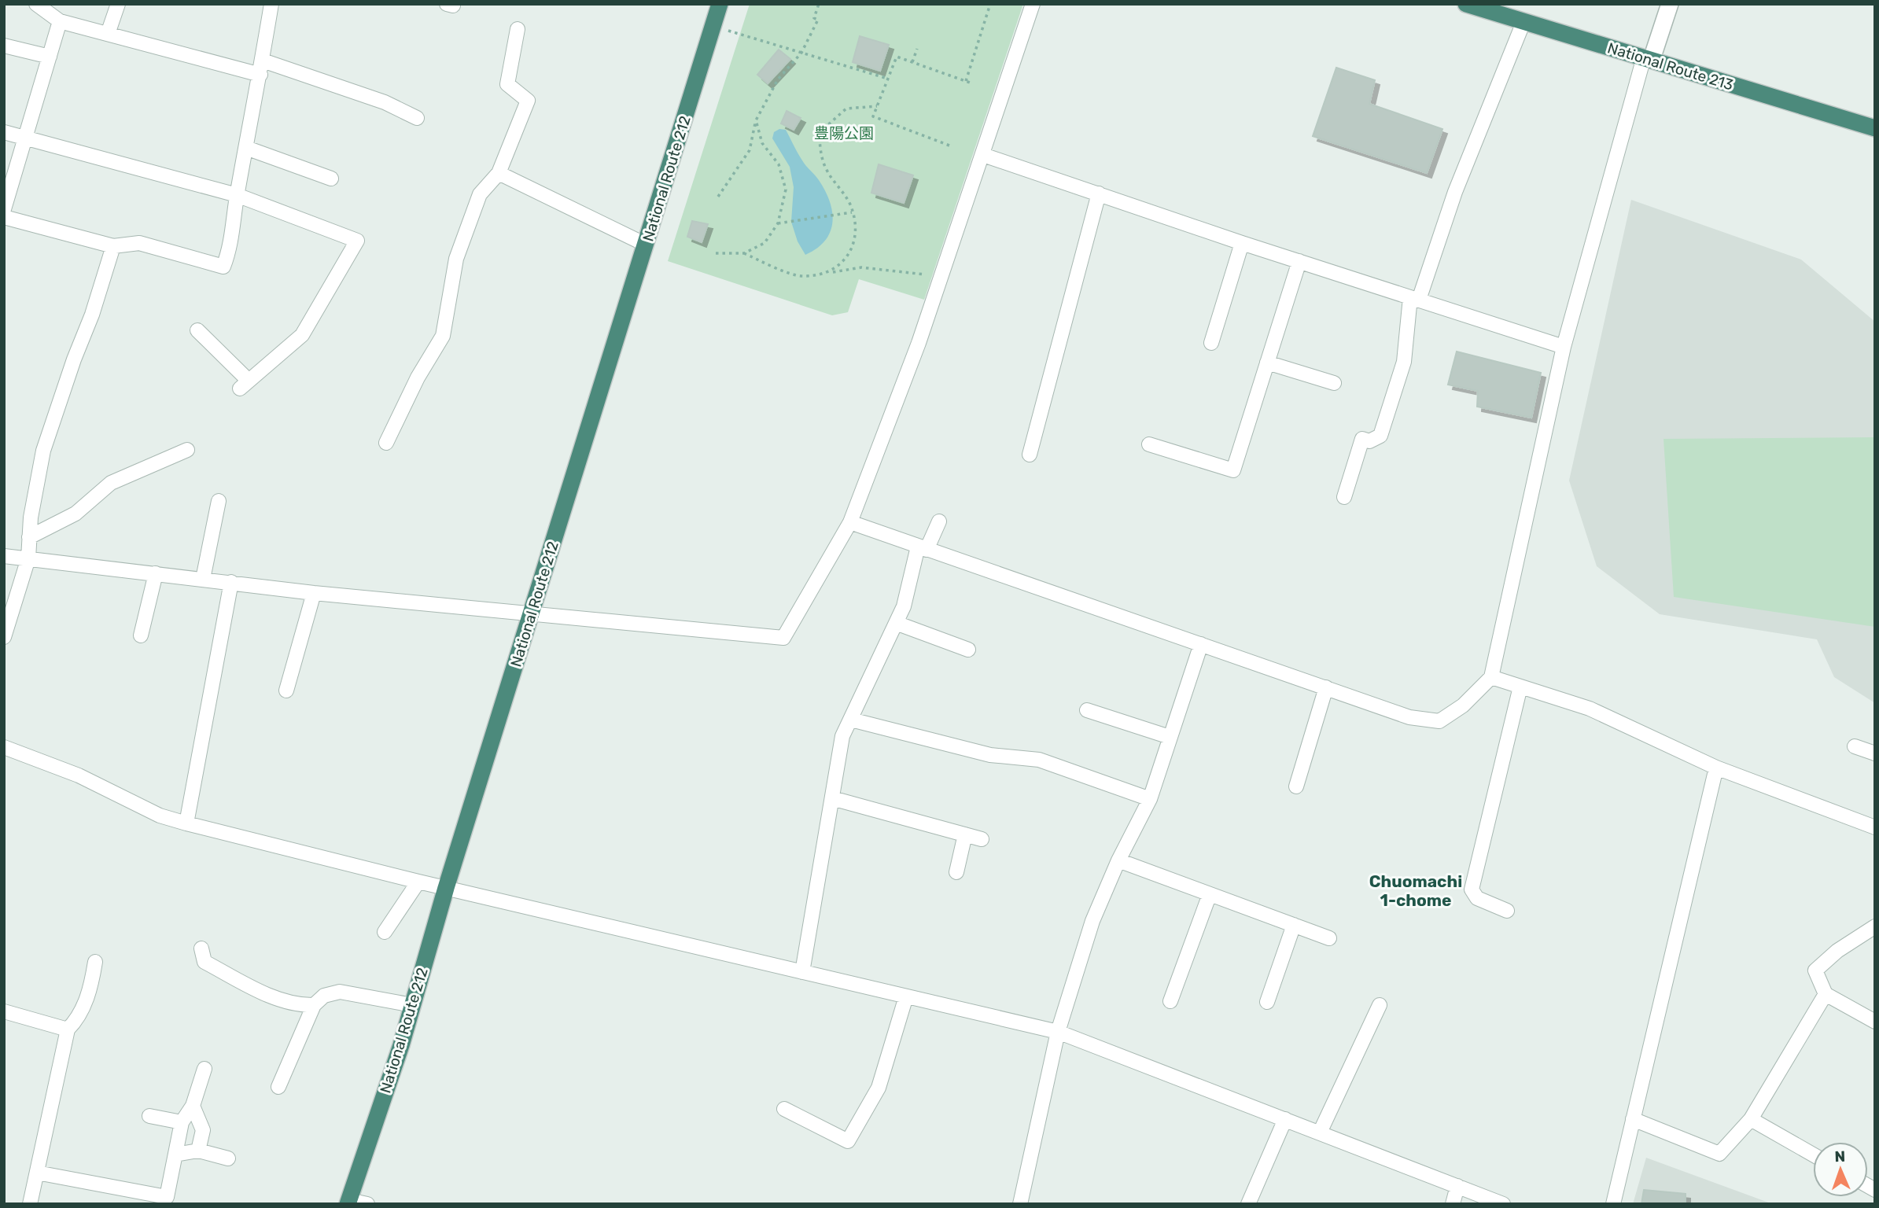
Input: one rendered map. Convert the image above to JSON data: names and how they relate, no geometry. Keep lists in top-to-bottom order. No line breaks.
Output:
{"streets":{"highway":["National Route 213","National Route 212"]},"districts":["Chuomachi 1-chome"],"parks":["豊陽公園"],"north":"top"}
